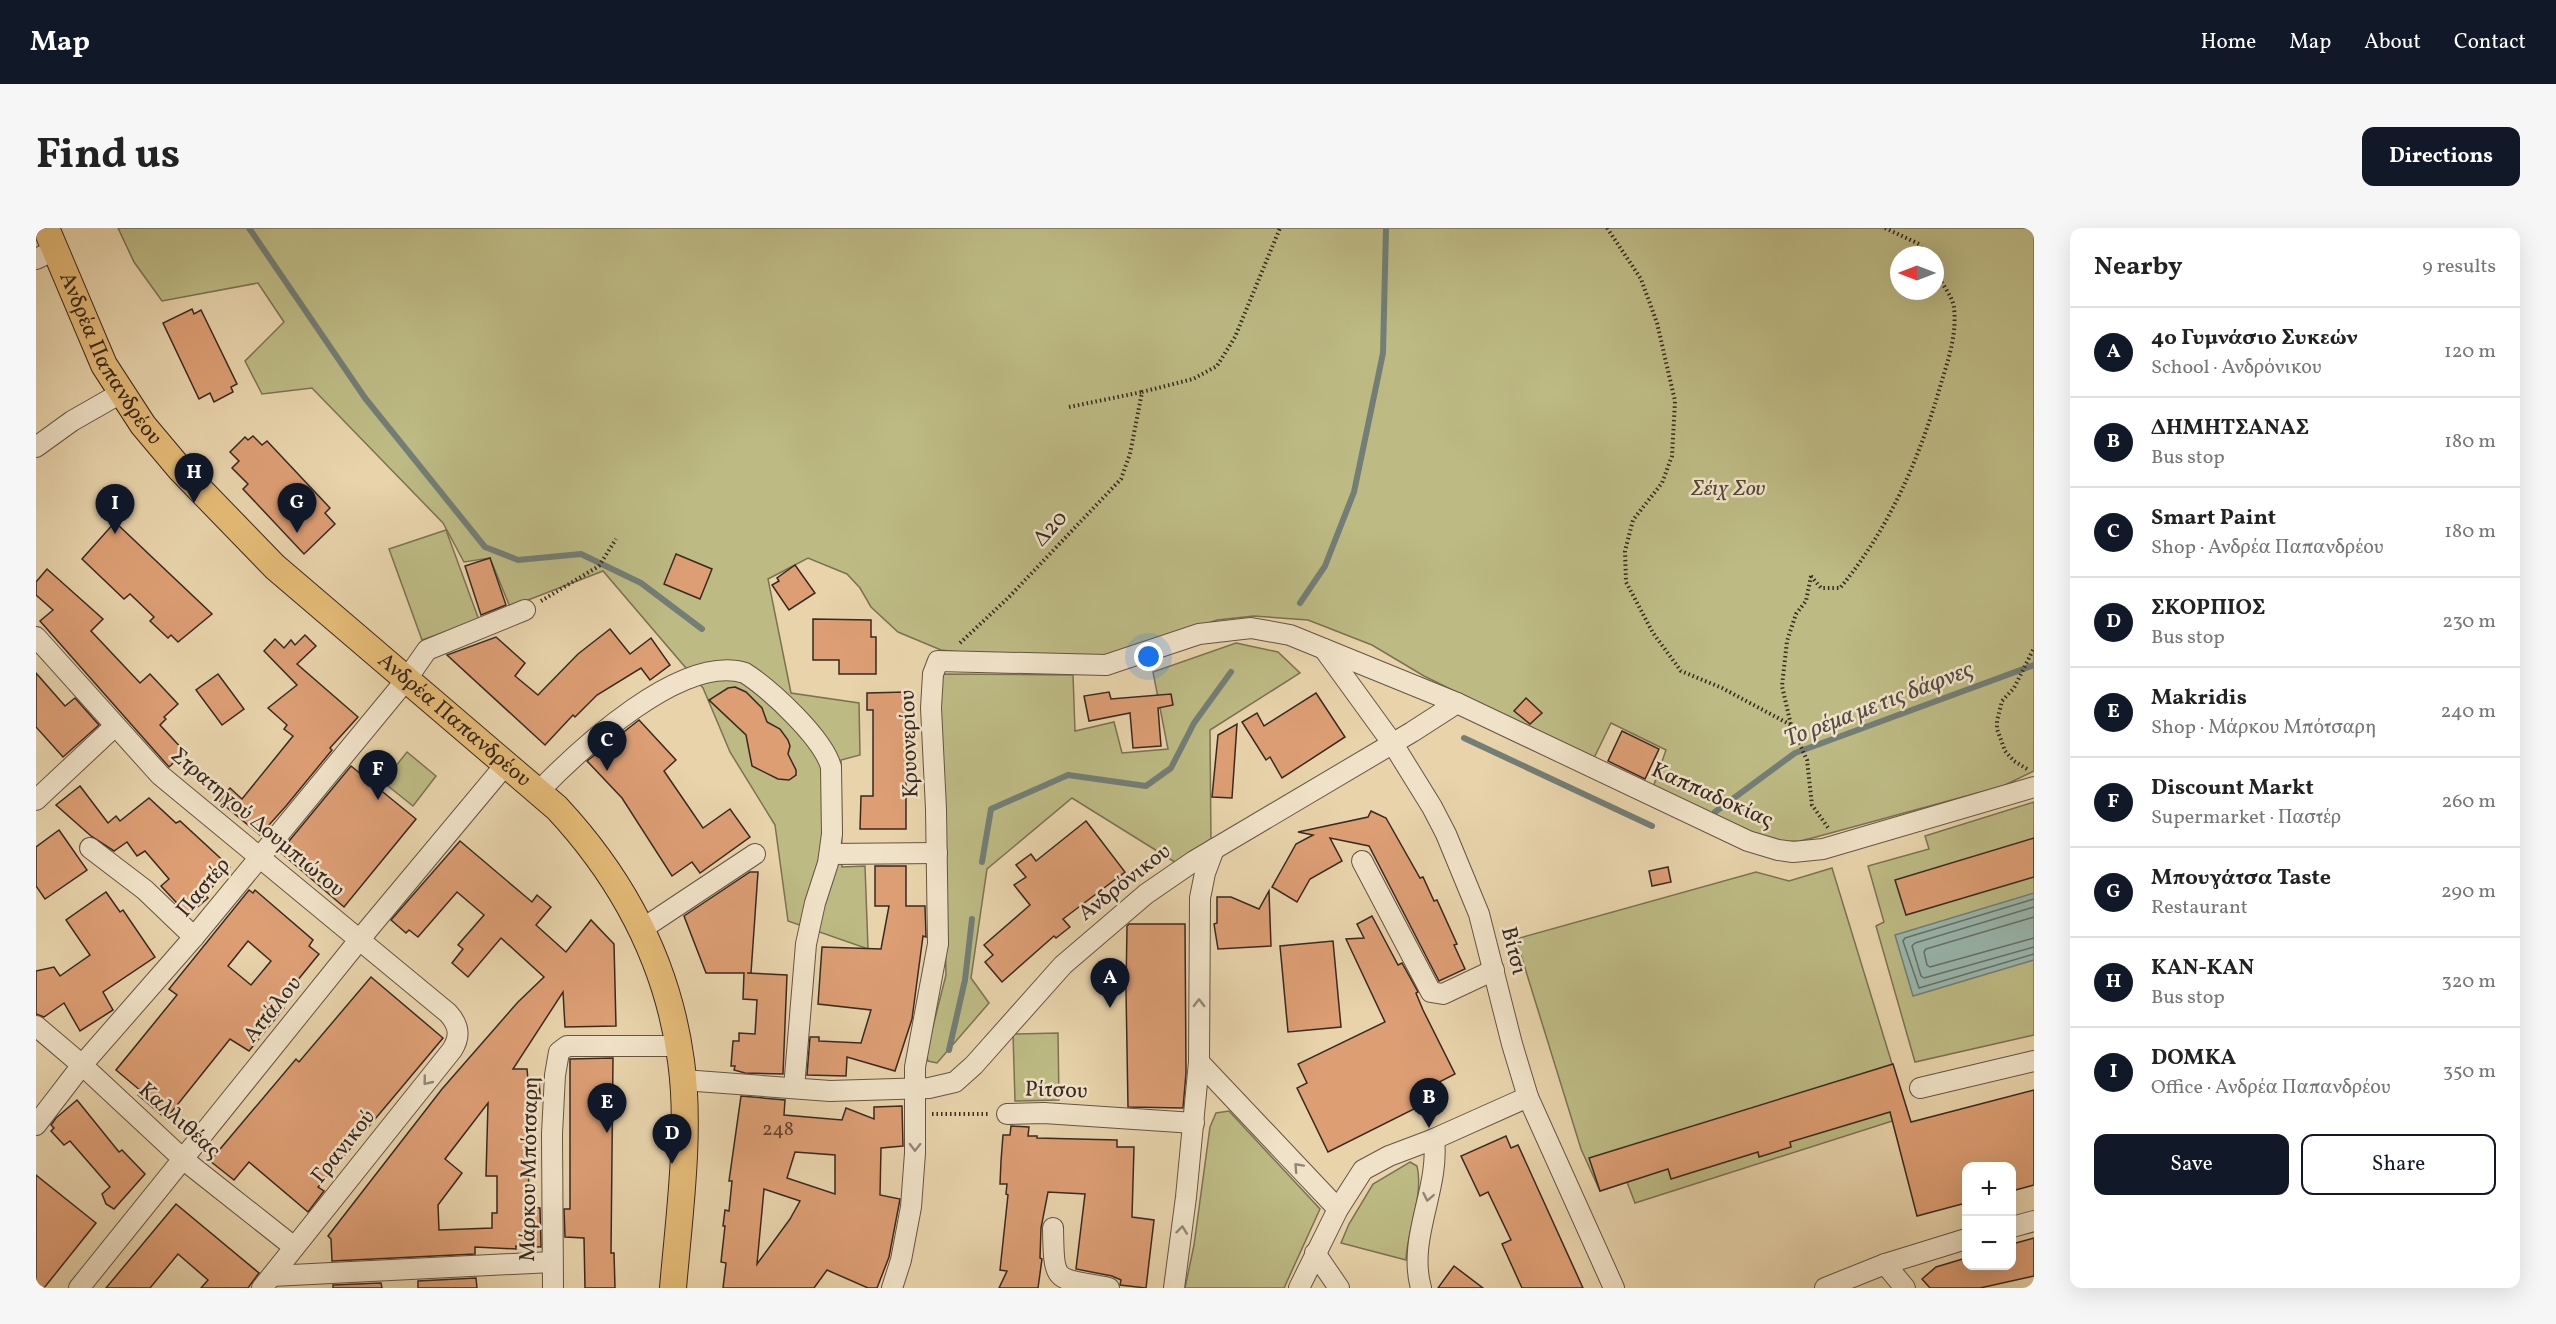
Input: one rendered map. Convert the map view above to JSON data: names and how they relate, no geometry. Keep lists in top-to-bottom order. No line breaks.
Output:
{"streets":{"main road":["Ανδρέα Παπανδρέου"],"street":["Κρυονερίου","Καππαδοκίας","Στρατηγού Δουμπιώτου","Ανδρόνικου","Παστέρ","Βίτσι","Αττάλου","Ρίτσου","Καλλιθέας","Γρανικού","Μάρκου Μπότσαρη"],"path":["Δ20"]},"crossings":[["Ανδρέα Παπανδρέου","Παστέρ"],["Ανδρέα Παπανδρέου","Αττάλου"],["Ανδρέα Παπανδρέου","Μάρκου Μπότσαρη"],["Δ20","Κρυονερίου"],["Κρυονερίου","Καππαδοκίας"],["Κρυονερίου","Ανδρόνικου"],["Κρυονερίου","Βίτσι"],["Κρυονερίου","Ρίτσου"],["Στρατηγού Δουμπιώτου","Παστέρ"],["Στρατηγού Δουμπιώτου","Αττάλου"],["Στρατηγού Δουμπιώτου","Γρανικού"],["Ανδρόνικου","Βίτσι"],["Παστέρ","Καλλιθέας"],["Αττάλου","Καλλιθέας"],["Καλλιθέας","Γρανικού"]],"one_way":["Γρανικού"],"water":["Το ρέμα με τις δάφνες"],"parks":["Σέιχ Σου"],"house_numbers":["248"],"north":"left","page":{"header":"Map","nav":["Home","Map","About","Contact"],"title":"Find us","buttons":["Directions",["Save","Share"]],"heading":["Nearby","9 results"],"list":[{"mark":"A","name":"4ο Γυμνάσιο Συκεών","note":"School · Ανδρόνικου","value":"120 m"},{"mark":"B","name":"ΔΗΜΗΤΣΑΝΑΣ","note":"Bus stop","value":"180 m"},{"mark":"C","name":"Smart Paint","note":"Shop · Ανδρέα Παπανδρέου","value":"180 m"},{"mark":"D","name":"ΣΚΟΡΠΙΟΣ","note":"Bus stop","value":"230 m"},{"mark":"E","name":"Makridis","note":"Shop · Μάρκου Μπότσαρη","value":"240 m"},{"mark":"F","name":"Discount Markt","note":"Supermarket · Παστέρ","value":"260 m"},{"mark":"G","name":"Μπουγάτσα Taste","note":"Restaurant","value":"290 m"},{"mark":"H","name":"ΚΑΝ-ΚΑΝ","note":"Bus stop","value":"320 m"},{"mark":"I","name":"DOMKA","note":"Office · Ανδρέα Παπανδρέου","value":"350 m"}],"pins":["H","G","I","C","F","A","B","E","D"],"map_buttons":["+","−"]}}
